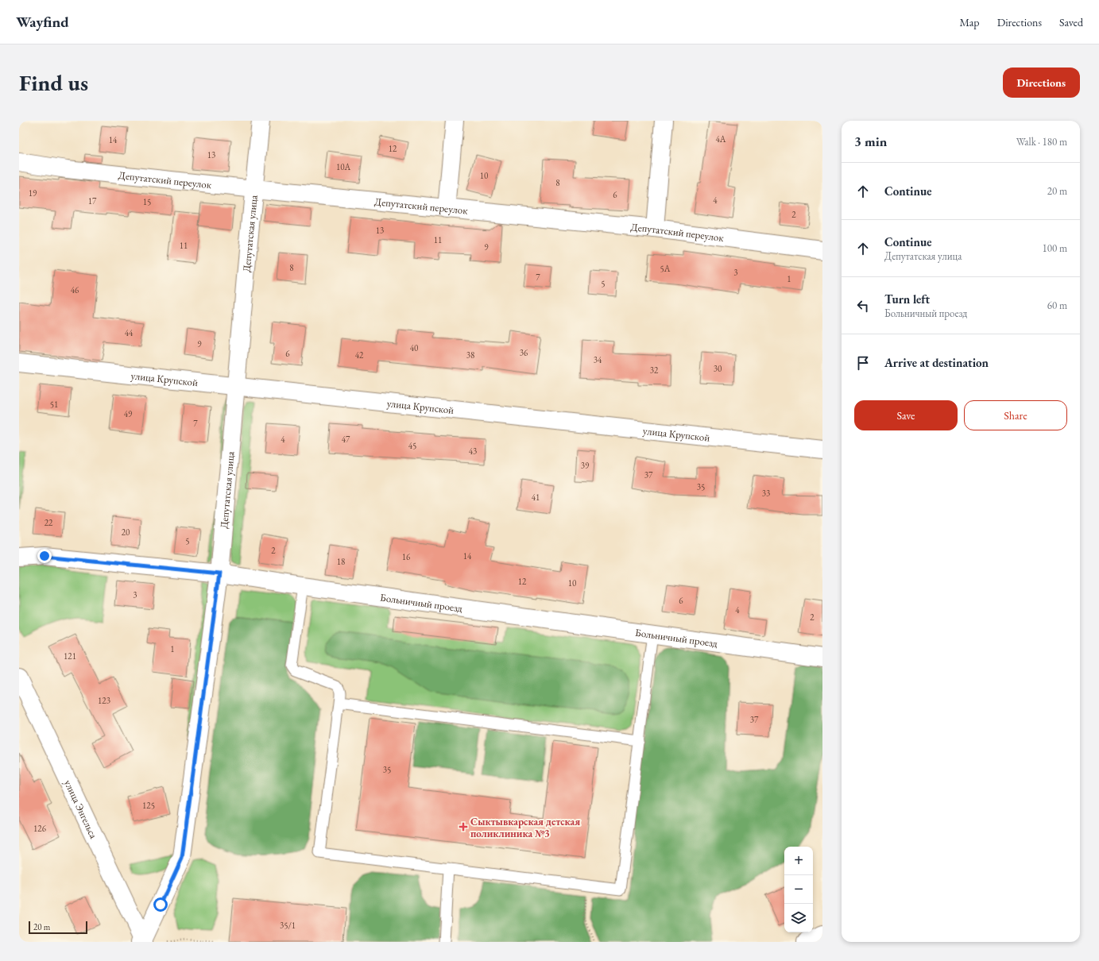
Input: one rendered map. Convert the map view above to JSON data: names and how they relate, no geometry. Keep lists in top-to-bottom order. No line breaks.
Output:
{"streets":{"street":["Депутатский переулок","Депутатская улица","улица Крупской","Больничный проезд","улица Энгельса"]},"crossings":[["Депутатский переулок","Депутатская улица"],["Депутатская улица","улица Крупской"],["Депутатская улица","Больничный проезд"],["Депутатская улица","улица Энгельса"]],"places":{"health":["Сыктывкарская детская поликлиника №3"]},"house_numbers":["4А","14","12","13","10А","10","8","19","6","4","17","15","2","13","11","11","9","8","5А","3","7","1","5","46","44","9","40","36","6","42","38","34","30","32","51","49","7","4","47","45","43","39","37","35","33","41","22","20","5","2","14","16","18","12","10","3","6","4","2","1","121","123","37","35","125","126","35/1"],"scale_bar":"20 m","page":{"header":"Wayfind","nav":["Map","Directions","Saved"],"buttons":["Directions",["Save","Share"]],"title":"Find us","heading":["3 min","Walk · 180 m"],"list":[["Continue","20 m"],["Continue","Депутатская улица","100 m"],["Turn left","Больничный проезд","60 m"],"Arrive at destination"],"map_buttons":["+","−"],"scale":"20 m"}}
